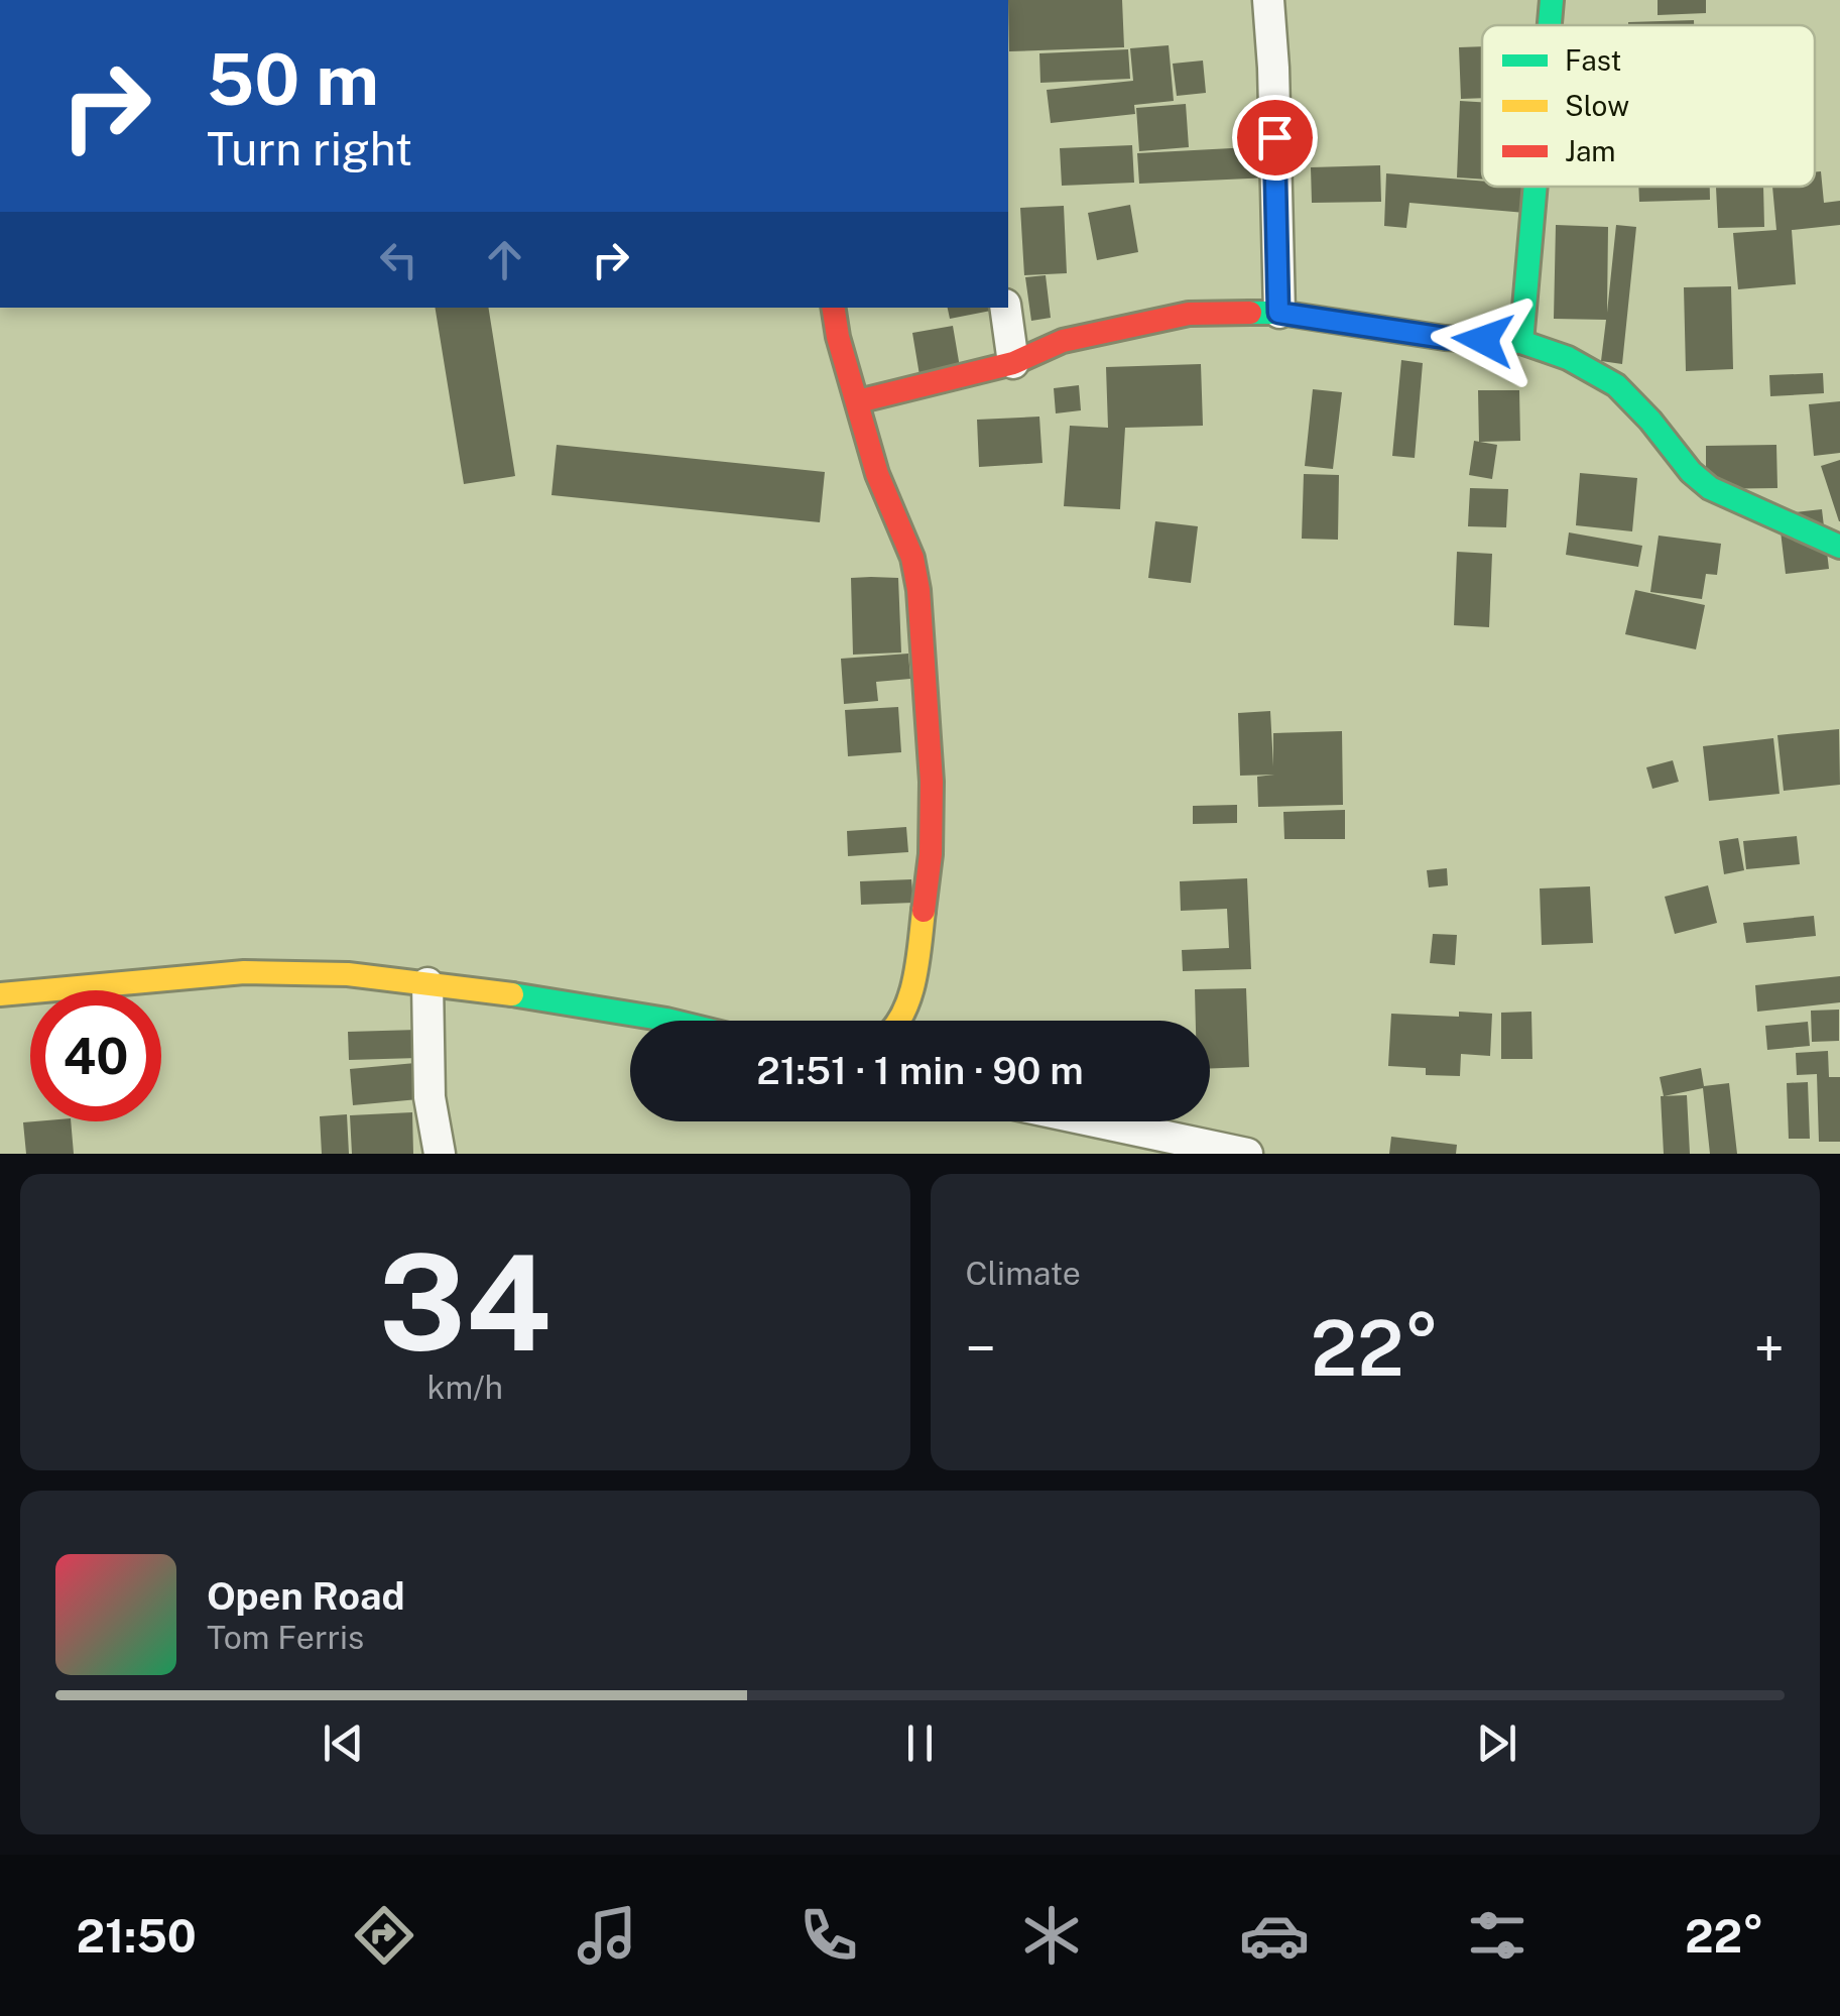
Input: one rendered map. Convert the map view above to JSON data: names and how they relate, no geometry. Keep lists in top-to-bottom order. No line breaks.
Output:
{"legend":["Fast","Slow","Jam"],"page":{"turn":["50 m","Turn right"],"limit":"40","trip":"21:51 · 1 min · 90 m","tile":[["34","km/h"],"Climate"],"heat":["−","22°","+"],"song":["Open Road","Tom Ferris"],"tabs":["21:50","22°"]}}
